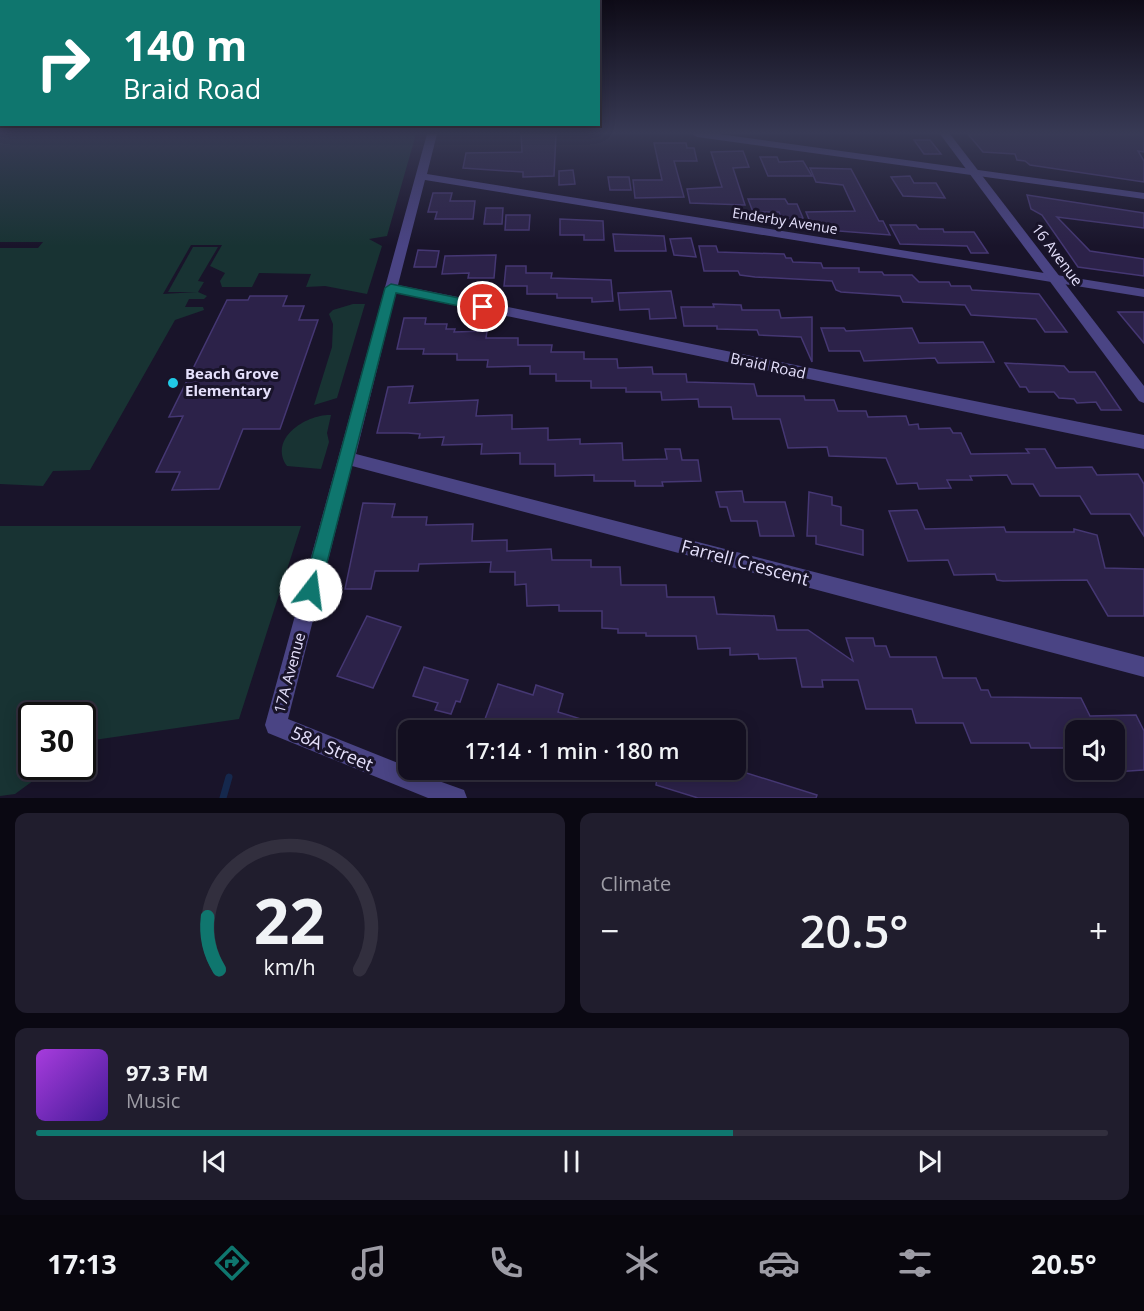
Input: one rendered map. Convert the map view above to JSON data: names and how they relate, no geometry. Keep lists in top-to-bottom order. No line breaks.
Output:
{"streets":{"street":["Enderby Avenue","16 Avenue","Braid Road","Farrell Crescent","17A Avenue","58A Street"]},"crossings":[["Enderby Avenue","16 Avenue"],["Enderby Avenue","17A Avenue"],["Braid Road","17A Avenue"],["Farrell Crescent","17A Avenue"],["17A Avenue","58A Street"]],"places":["Beach Grove Elementary"],"page":{"turn":["140 m","Braid Road"],"limit":"30","trip":"17:14 · 1 min · 180 m","tile":"Climate","heat":["−","20.5°","+"],"song":["97.3 FM","Music"],"tabs":["17:13","20.5°"],"gauge":["22","km/h"]}}
